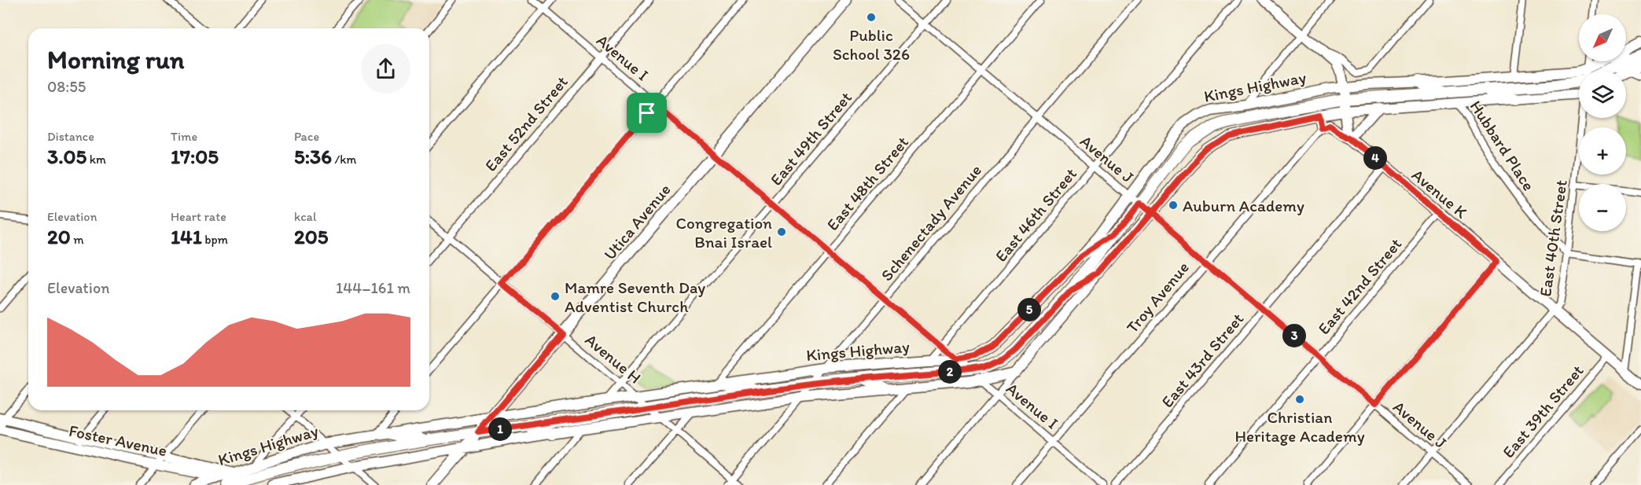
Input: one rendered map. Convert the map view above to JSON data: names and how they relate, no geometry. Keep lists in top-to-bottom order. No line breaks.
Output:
{"streets":{"main road":["Kings Highway"],"street":["Avenue I","East 52nd Street","East 49th Street","Hubbard Place","Avenue J","East 48th Street","Avenue K","East 46th Street","Utica Avenue","Schenectady Avenue","East 40th Street","East 42nd Street","Troy Avenue","Avenue H","East 43rd Street","East 39th Street","Foster Avenue"]},"crossings":[["Avenue I","Kings Highway"],["Avenue I","East 52nd Street"],["Avenue I","East 49th Street"],["Avenue I","East 48th Street"],["Avenue I","East 46th Street"],["Avenue I","Utica Avenue"],["Avenue I","Schenectady Avenue"],["Avenue I","Troy Avenue"],["Kings Highway","East 49th Street"],["Kings Highway","Avenue J"],["Kings Highway","East 48th Street"],["Kings Highway","East 46th Street"],["Kings Highway","Utica Avenue"],["Kings Highway","Schenectady Avenue"],["Kings Highway","Avenue H"],["Kings Highway","Foster Avenue"],["East 52nd Street","Avenue H"],["East 49th Street","Avenue J"],["East 49th Street","Avenue H"],["Hubbard Place","East 40th Street"],["Avenue J","East 48th Street"],["Avenue J","East 46th Street"],["Avenue J","Schenectady Avenue"],["Avenue J","East 40th Street"],["Avenue J","East 42nd Street"],["Avenue J","Troy Avenue"],["Avenue J","East 43rd Street"],["Avenue K","East 40th Street"],["Avenue K","East 42nd Street"],["Avenue K","Troy Avenue"],["Avenue K","East 43rd Street"],["Avenue K","East 39th Street"],["Utica Avenue","Avenue H"],["Schenectady Avenue","Avenue H"]],"places":["Public School 326","Auburn Academy","Congregation Bnai Israel","Mamre Seventh Day Adventist Church","Christian Heritage Academy"],"north":"bottom left","page":{"map_buttons":["+","−"],"heading":["Morning run","08:55"],"stats":[["Distance","3.05 km"],["Time","17:05"],["Pace","5:36 /km"],["Elevation","20 m"],["Heart rate","141 bpm"],["kcal","205"]],"pins":["4","5","3","2","1"],"chart":["Elevation","144–161 m"]}}
